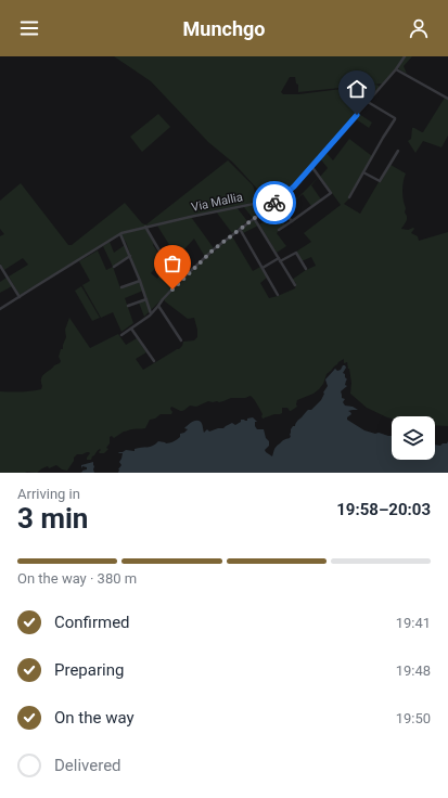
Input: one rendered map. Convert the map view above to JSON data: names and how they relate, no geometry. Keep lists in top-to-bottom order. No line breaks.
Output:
{"streets":{"street":["Via Mallia"]},"page":{"header":"Munchgo","heading":["3 min","Arriving in","19:58–20:03"],"bar":"On the way · 380 m","list":[["Confirmed","19:41"],["Preparing","19:48"],["On the way","19:50"],"Delivered"]}}
